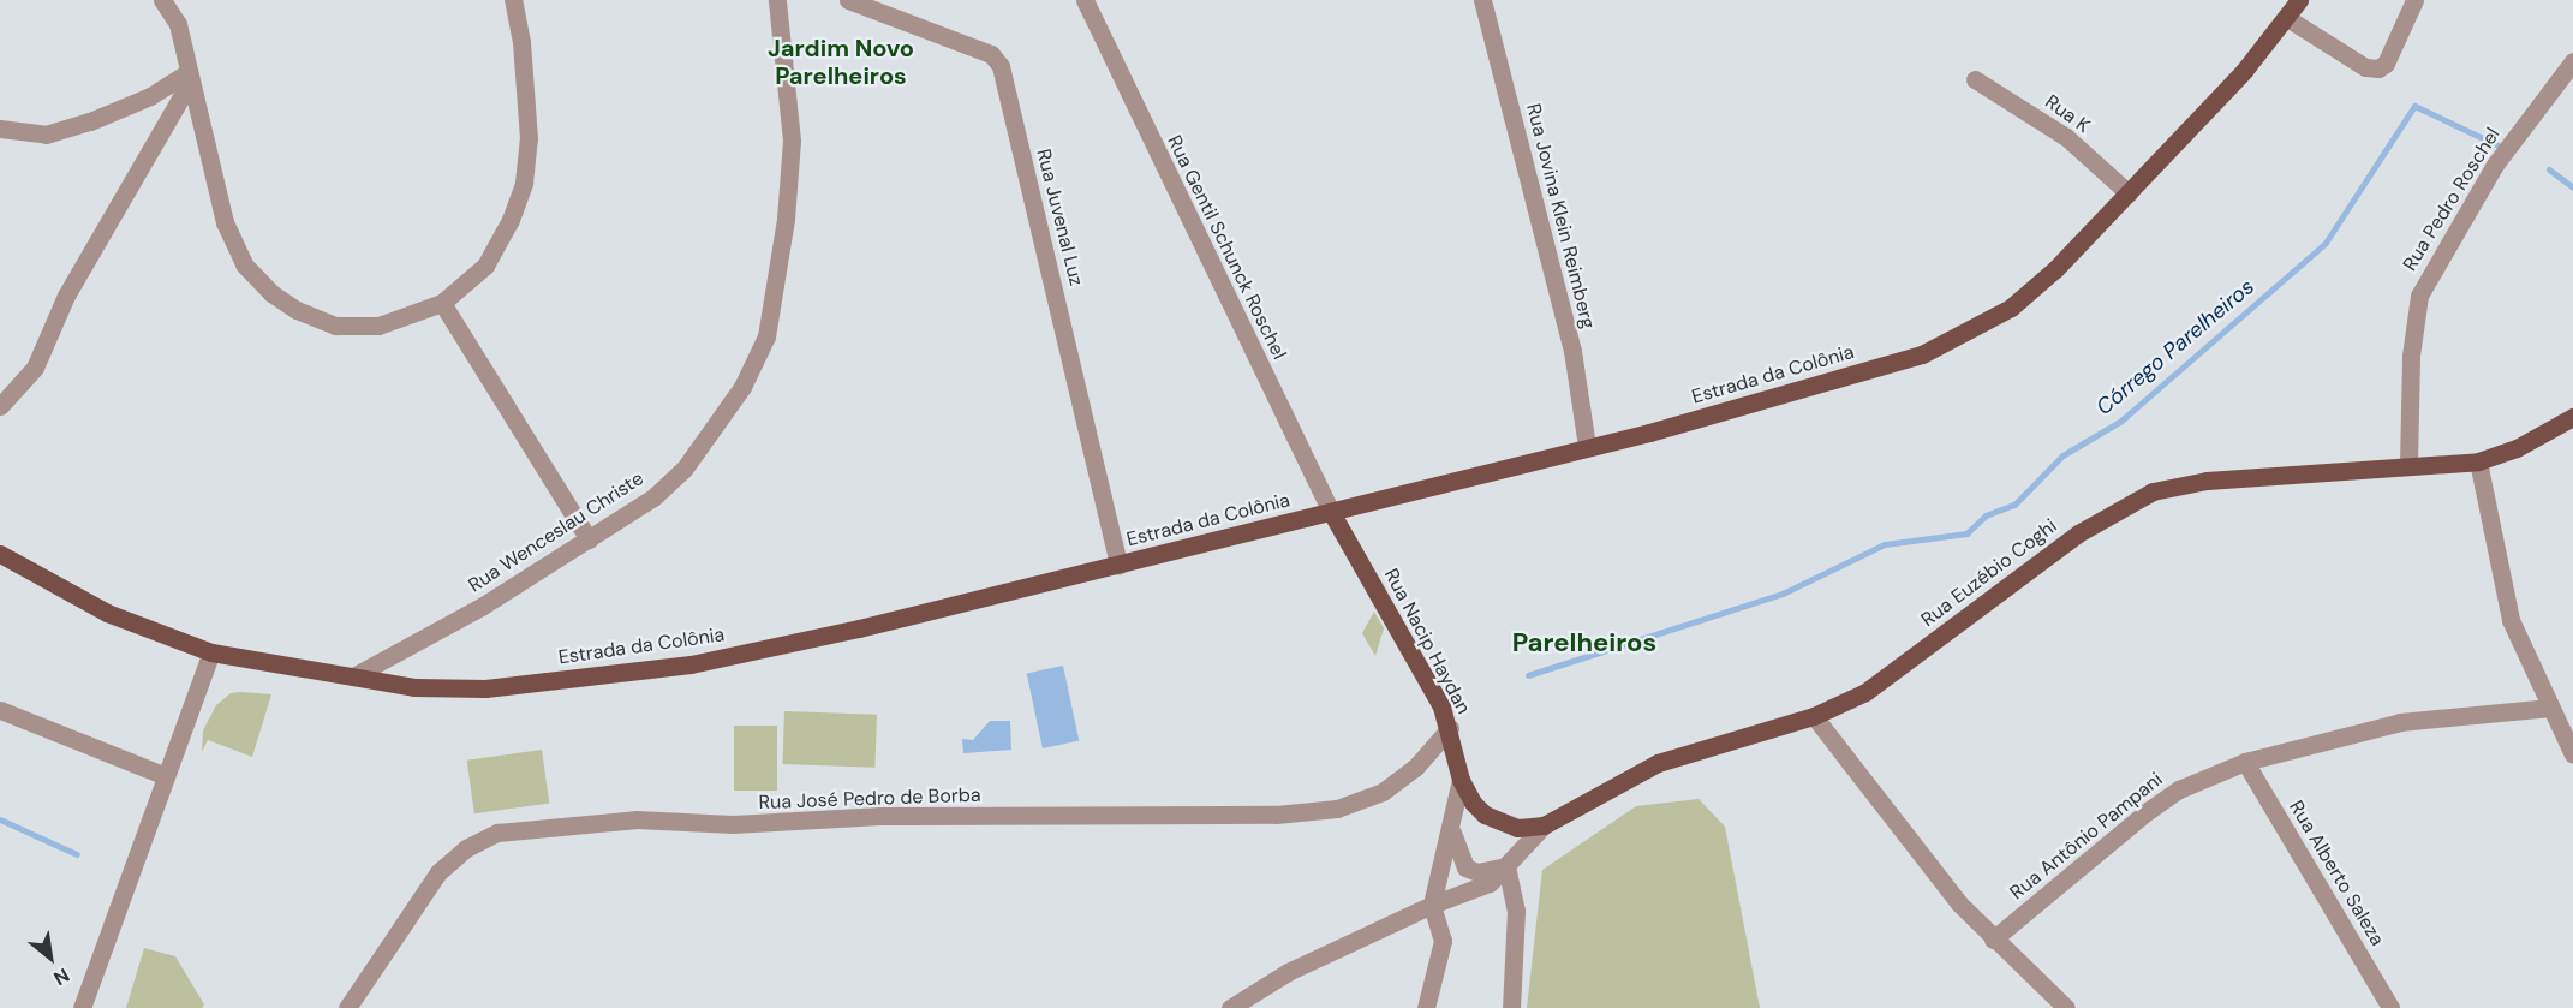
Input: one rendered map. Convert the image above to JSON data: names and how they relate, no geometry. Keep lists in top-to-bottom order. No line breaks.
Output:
{"streets":{"main road":["Estrada da Colônia","Rua Euzébio Coghi","Rua Nacip Haydan"],"street":["Rua K","Rua Pedro Roschel","Rua Jovina Klein Reimberg","Rua Juvenal Luz","Rua Gentil Schunck Roschel","Rua Wenceslau Christe","Rua José Pedro de Borba","Rua Antônio Pampani","Rua Alberto Saleza"]},"crossings":[["Rua K","Estrada da Colônia"],["Rua Pedro Roschel","Rua Euzébio Coghi"],["Rua Jovina Klein Reimberg","Estrada da Colônia"],["Rua Juvenal Luz","Estrada da Colônia"],["Rua Gentil Schunck Roschel","Estrada da Colônia"],["Rua Gentil Schunck Roschel","Rua Nacip Haydan"],["Estrada da Colônia","Rua Wenceslau Christe"],["Estrada da Colônia","Rua Nacip Haydan"],["Rua Nacip Haydan","Rua José Pedro de Borba"],["Rua Antônio Pampani","Rua Alberto Saleza"]],"districts":["Jardim Novo Parelheiros","Parelheiros"],"water":["Córrego Parelheiros"],"north":"bottom right"}
